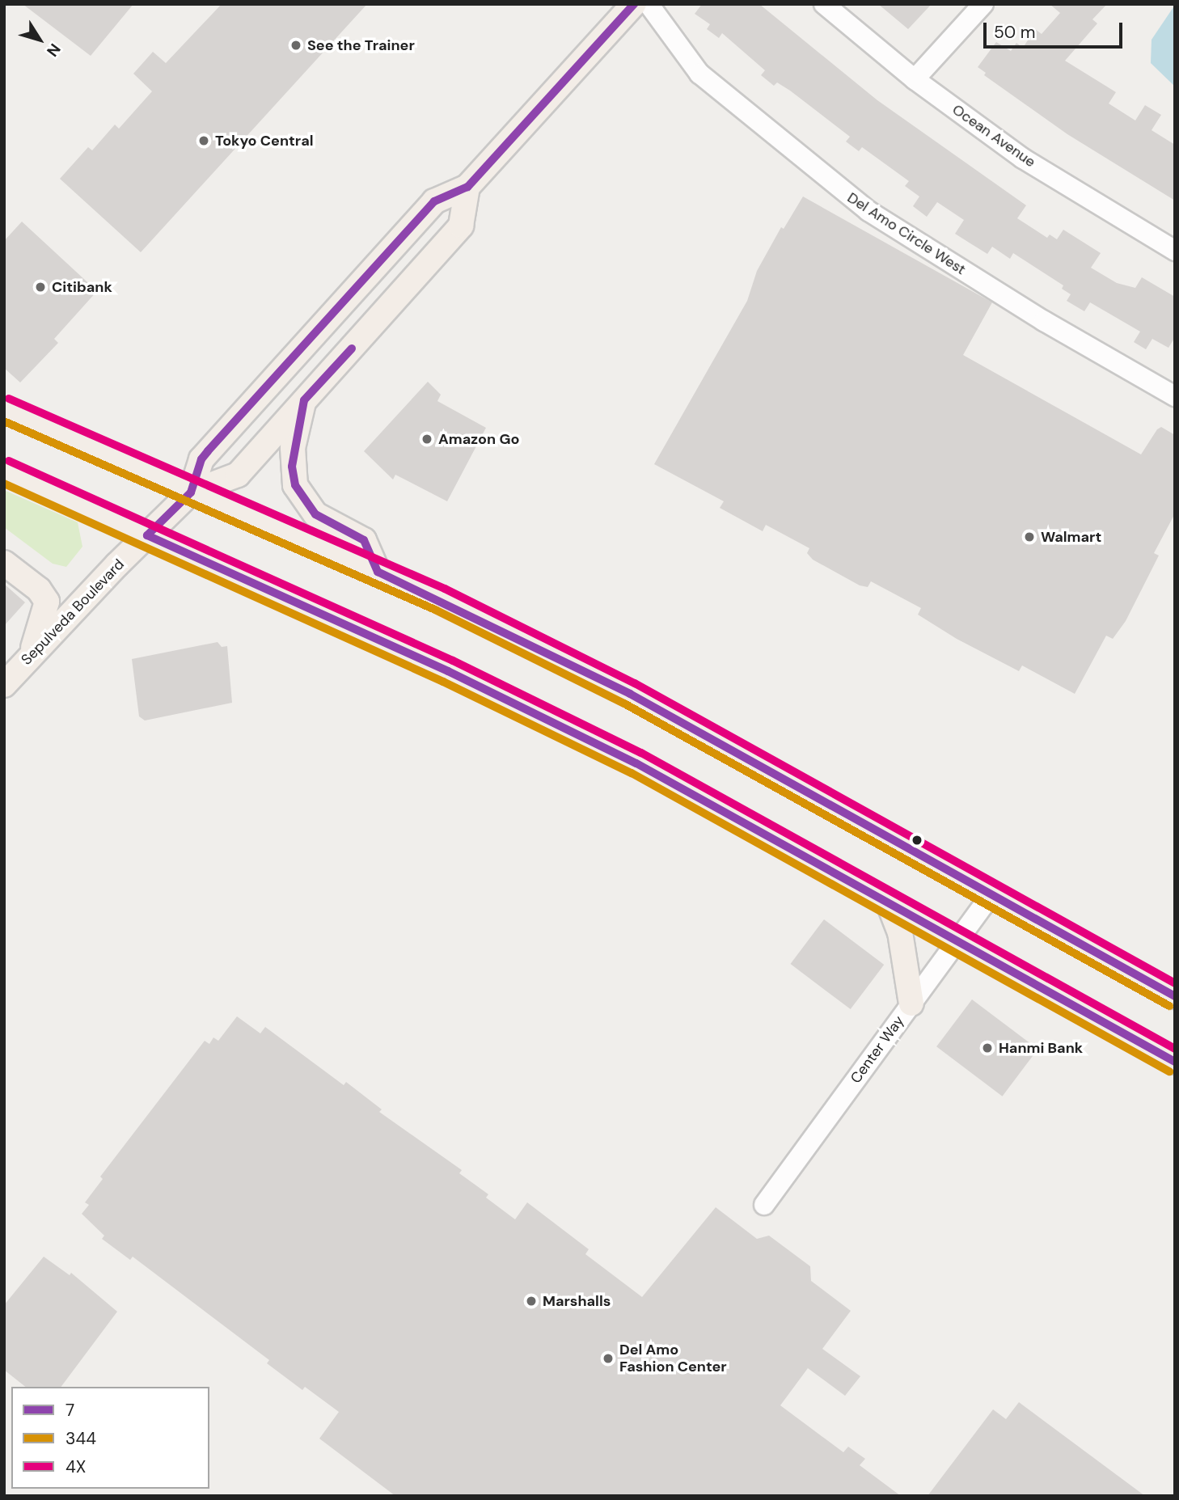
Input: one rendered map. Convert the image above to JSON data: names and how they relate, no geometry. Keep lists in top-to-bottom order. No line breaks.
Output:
{"streets":{"main road":["Sepulveda Boulevard"],"street":["Ocean Avenue","Del Amo Circle West","Center Way"]},"places":["See the Trainer","Tokyo Central","Citibank","Amazon Go","Walmart","Hanmi Bank","Marshalls","Del Amo Fashion Center"],"lines":["transit line 7","transit line 4X","transit line 344"],"legend":["7","344","4X"],"scale_bar":"50 m","north":"bottom right"}
